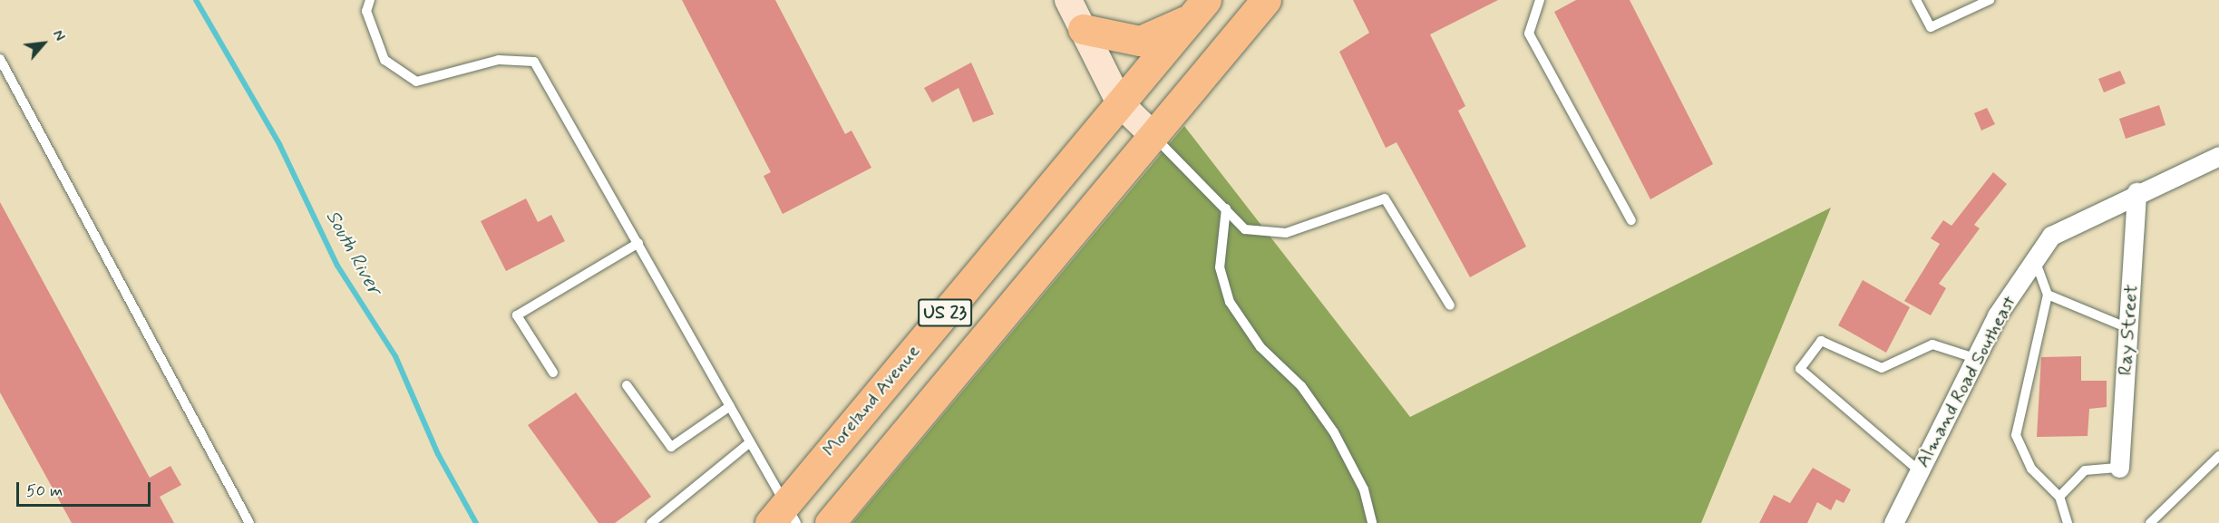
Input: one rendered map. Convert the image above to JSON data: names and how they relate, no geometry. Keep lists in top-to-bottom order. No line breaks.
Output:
{"streets":{"highway":["US 23","Moreland Avenue"],"street":["Ray Street","Almand Road Southeast"]},"crossings":[["US 23","Moreland Avenue"],["Ray Street","Almand Road Southeast"]],"water":["South River"],"scale_bar":"50 m","north":"top right"}
